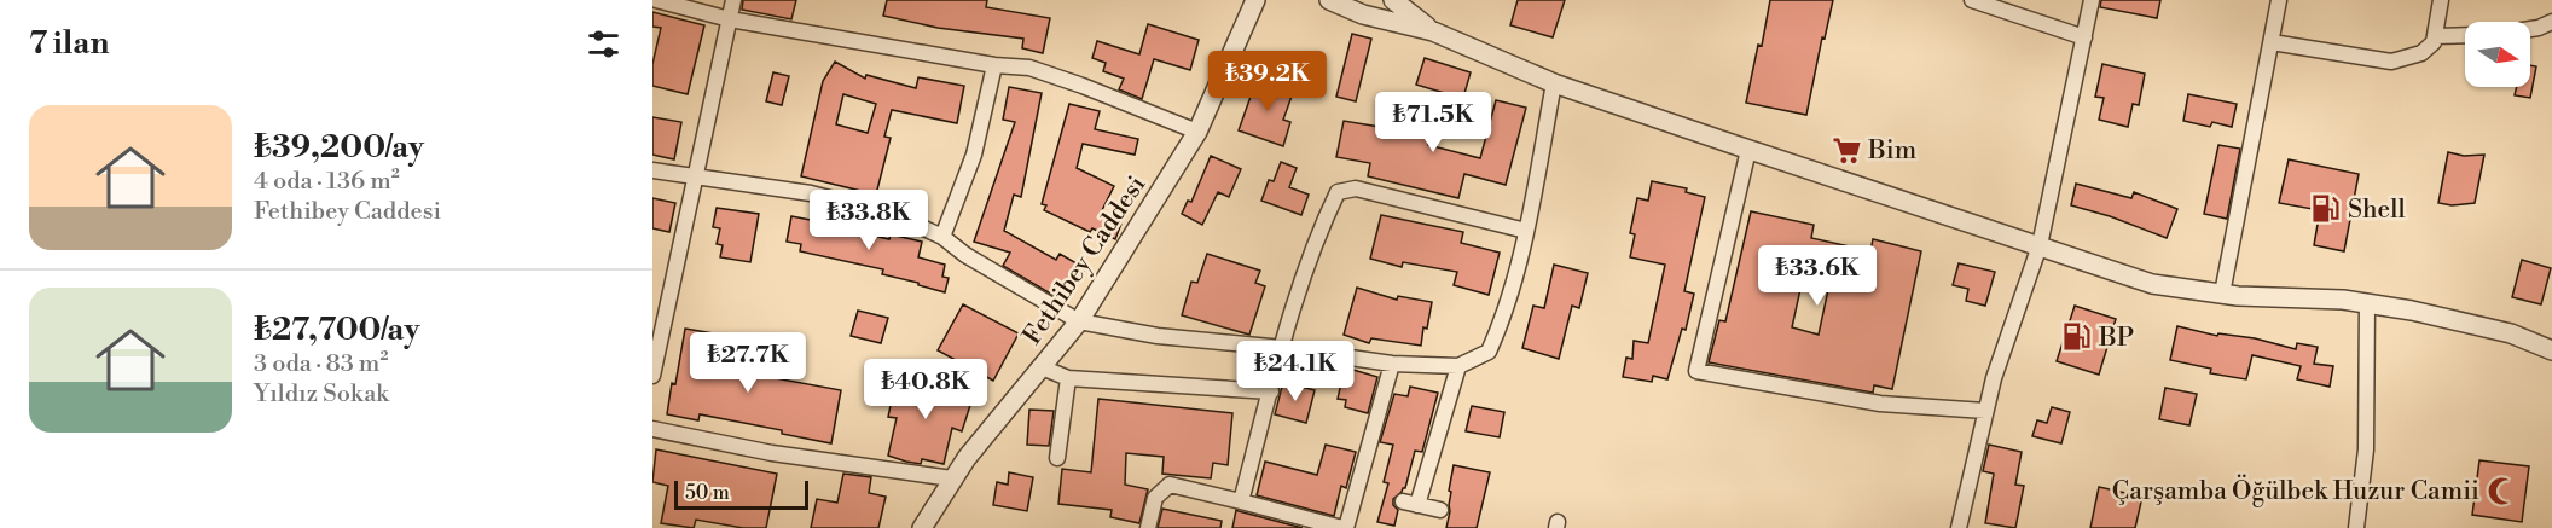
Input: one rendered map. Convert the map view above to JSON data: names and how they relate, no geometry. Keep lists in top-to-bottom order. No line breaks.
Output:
{"streets":{"street":["Fethibey Caddesi"]},"places":{"supermarket":["Bim"],"fuel station":["Shell","BP"],"mosque":["Çarşamba Öğülbek Huzur Camii"]},"scale_bar":"50 m","north":"right","page":{"heading":"7 ilan","price":["₺39.2K","₺71.5K","₺33.8K","₺33.6K","₺27.7K","₺24.1K","₺40.8K"],"list":[{"name":"₺39,200/ay","note":"4 oda · 136 m² · Fethibey Caddesi"},{"name":"₺27,700/ay","note":"3 oda · 83 m² · Yıldız Sokak"}],"scale":"50 m"}}
